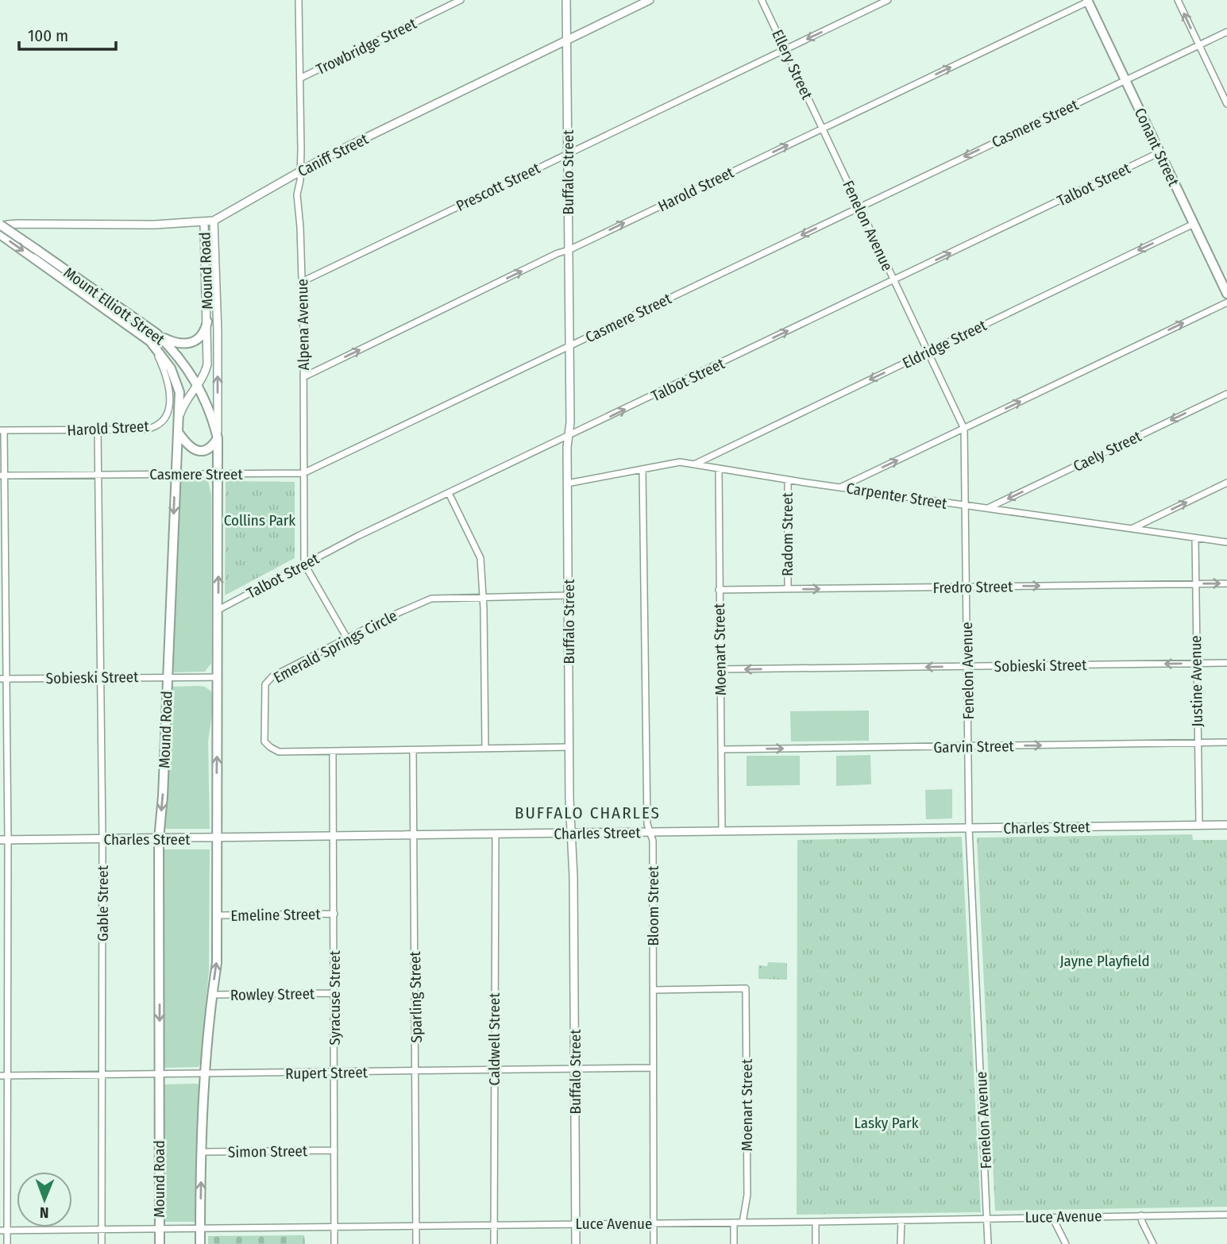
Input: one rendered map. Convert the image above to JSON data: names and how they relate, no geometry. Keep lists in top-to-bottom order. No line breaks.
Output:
{"streets":{"main road":["Conant Street","Mound Road","Mount Elliott Street"],"street":["Trowbridge Street","Ellery Street","Casmere Street","Caniff Street","Buffalo Street","Talbot Street","Prescott Street","Harold Street","Fenelon Avenue","Alpena Avenue","Eldridge Street","Caely Street","Carpenter Street","Radom Street","Fredro Street","Emerald Springs Circle","Moenart Street","Sobieski Street","Justine Avenue","Garvin Street","Charles Street","Gable Street","Bloom Street","Emeline Street","Rowley Street","Sparling Street","Syracuse Street","Caldwell Street","Rupert Street","Simon Street","Luce Avenue"]},"crossings":[["Trowbridge Street","Alpena Avenue"],["Ellery Street","Prescott Street"],["Ellery Street","Harold Street"],["Ellery Street","Fenelon Avenue"],["Casmere Street","Conant Street"],["Casmere Street","Buffalo Street"],["Casmere Street","Fenelon Avenue"],["Casmere Street","Mound Road"],["Casmere Street","Alpena Avenue"],["Casmere Street","Gable Street"],["Conant Street","Talbot Street"],["Conant Street","Harold Street"],["Conant Street","Eldridge Street"],["Caniff Street","Buffalo Street"],["Caniff Street","Mound Road"],["Caniff Street","Mount Elliott Street"],["Caniff Street","Alpena Avenue"],["Buffalo Street","Talbot Street"],["Buffalo Street","Prescott Street"],["Buffalo Street","Harold Street"],["Buffalo Street","Carpenter Street"],["Buffalo Street","Emerald Springs Circle"],["Buffalo Street","Charles Street"],["Buffalo Street","Rupert Street"],["Buffalo Street","Luce Avenue"],["Talbot Street","Fenelon Avenue"],["Talbot Street","Mound Road"],["Talbot Street","Alpena Avenue"],["Prescott Street","Alpena Avenue"],["Harold Street","Fenelon Avenue"],["Harold Street","Mount Elliott Street"],["Harold Street","Alpena Avenue"],["Harold Street","Gable Street"],["Fenelon Avenue","Eldridge Street"],["Fenelon Avenue","Carpenter Street"],["Fenelon Avenue","Fredro Street"],["Fenelon Avenue","Sobieski Street"],["Fenelon Avenue","Garvin Street"],["Fenelon Avenue","Charles Street"],["Fenelon Avenue","Luce Avenue"],["Mound Road","Mount Elliott Street"],["Mound Road","Sobieski Street"],["Mound Road","Charles Street"],["Mound Road","Emeline Street"],["Mound Road","Rowley Street"],["Mound Road","Rupert Street"],["Mound Road","Simon Street"],["Mound Road","Luce Avenue"],["Alpena Avenue","Emerald Springs Circle"],["Eldridge Street","Carpenter Street"],["Caely Street","Carpenter Street"],["Carpenter Street","Radom Street"],["Carpenter Street","Moenart Street"],["Carpenter Street","Justine Avenue"],["Carpenter Street","Bloom Street"],["Radom Street","Fredro Street"],["Fredro Street","Moenart Street"],["Fredro Street","Justine Avenue"],["Emerald Springs Circle","Sparling Street"],["Emerald Springs Circle","Syracuse Street"],["Moenart Street","Sobieski Street"],["Moenart Street","Garvin Street"],["Moenart Street","Charles Street"],["Moenart Street","Bloom Street"],["Moenart Street","Luce Avenue"],["Sobieski Street","Justine Avenue"],["Sobieski Street","Gable Street"],["Justine Avenue","Garvin Street"],["Justine Avenue","Charles Street"],["Charles Street","Gable Street"],["Charles Street","Bloom Street"],["Charles Street","Sparling Street"],["Charles Street","Syracuse Street"],["Charles Street","Caldwell Street"],["Gable Street","Rupert Street"],["Gable Street","Luce Avenue"],["Bloom Street","Rupert Street"],["Bloom Street","Luce Avenue"],["Emeline Street","Syracuse Street"],["Rowley Street","Syracuse Street"],["Sparling Street","Rupert Street"],["Sparling Street","Luce Avenue"],["Syracuse Street","Rupert Street"],["Syracuse Street","Simon Street"],["Syracuse Street","Luce Avenue"],["Caldwell Street","Rupert Street"],["Caldwell Street","Luce Avenue"]],"one_way":["Casmere Street","Talbot Street","Harold Street","Eldridge Street","Caely Street","Fredro Street","Sobieski Street","Garvin Street"],"districts":["BUFFALO CHARLES"],"parks":["Collins Park","Jayne Playfield","Lasky Park"],"scale_bar":"100 m","north":"bottom"}
